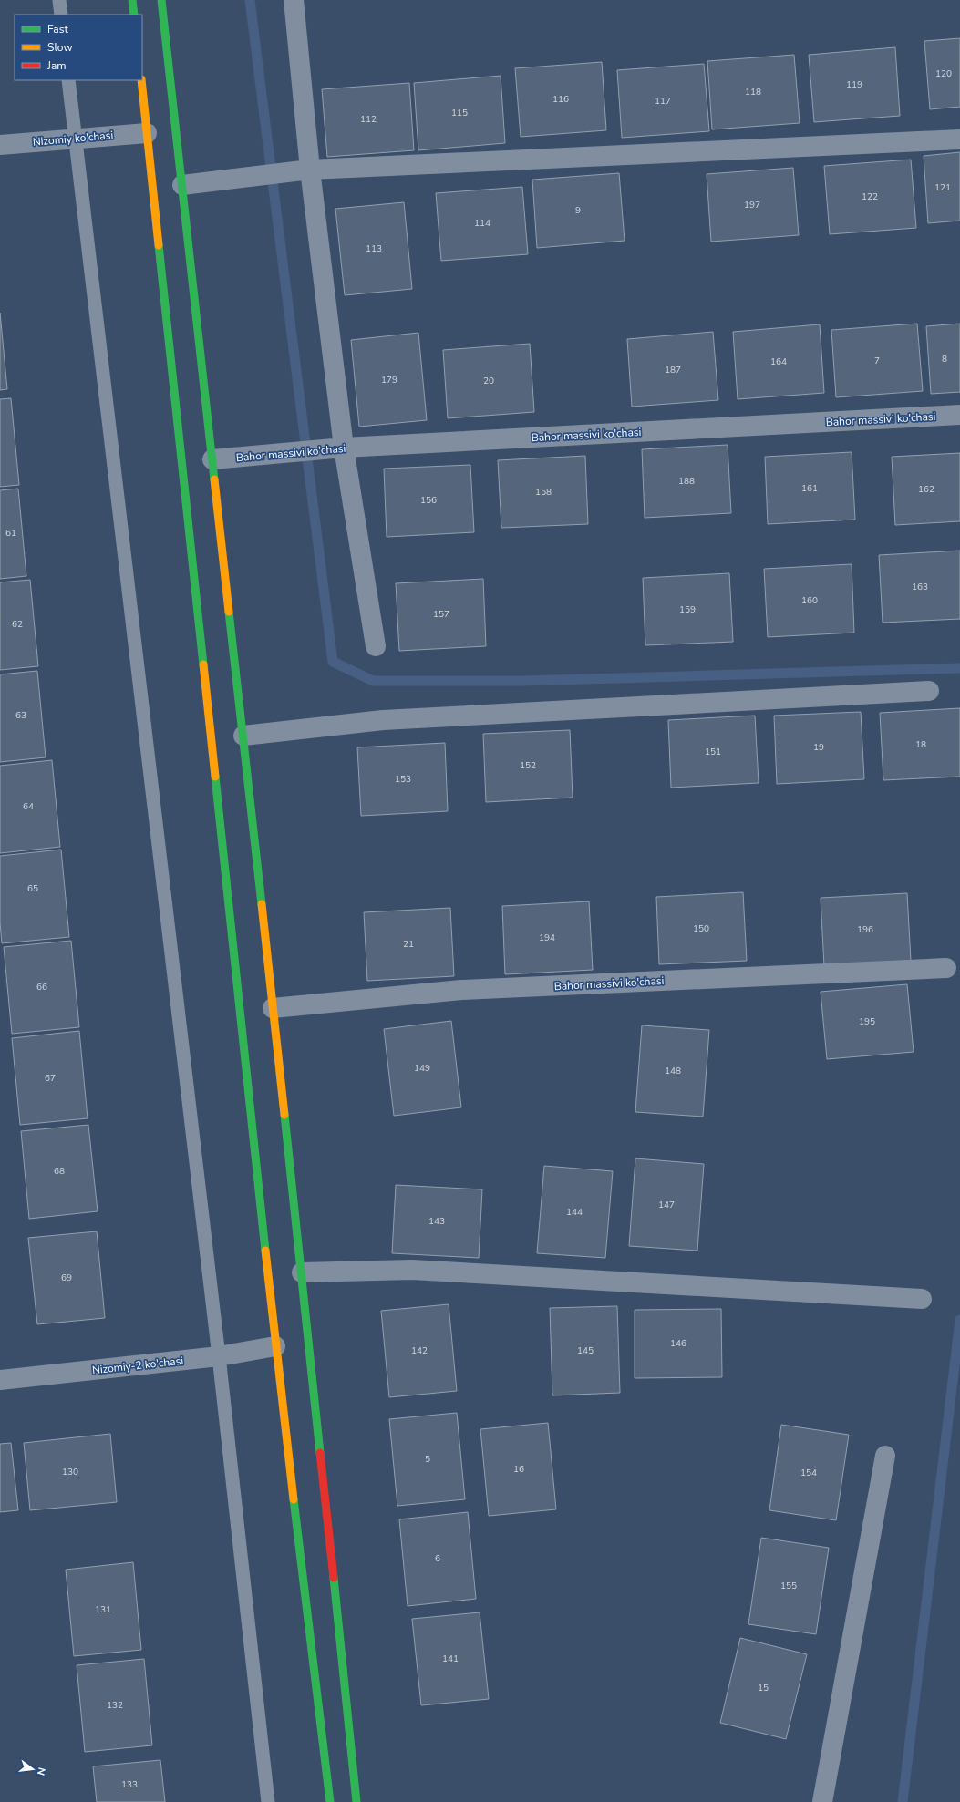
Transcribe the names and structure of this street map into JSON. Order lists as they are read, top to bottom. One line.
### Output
{"streets":{"street":["Nizomiy ko'chasi","Bahor massivi ko'chasi","Nizomiy-2 ko'chasi"]},"house_numbers":["120","119","118","116","117","115","112","121","122","197","9","114","113","8","7","164","187","179","20","188","161","162","158","156","61","163","160","159","157","62","63","18","19","151","152","153","64","65","150","196","194","21","66","195","149","148","67","68","147","144","143","69","146","142","145","5","16","130","154","6","155","131","141","15","132","133"],"legend":["Fast","Slow","Jam"],"north":"right"}
